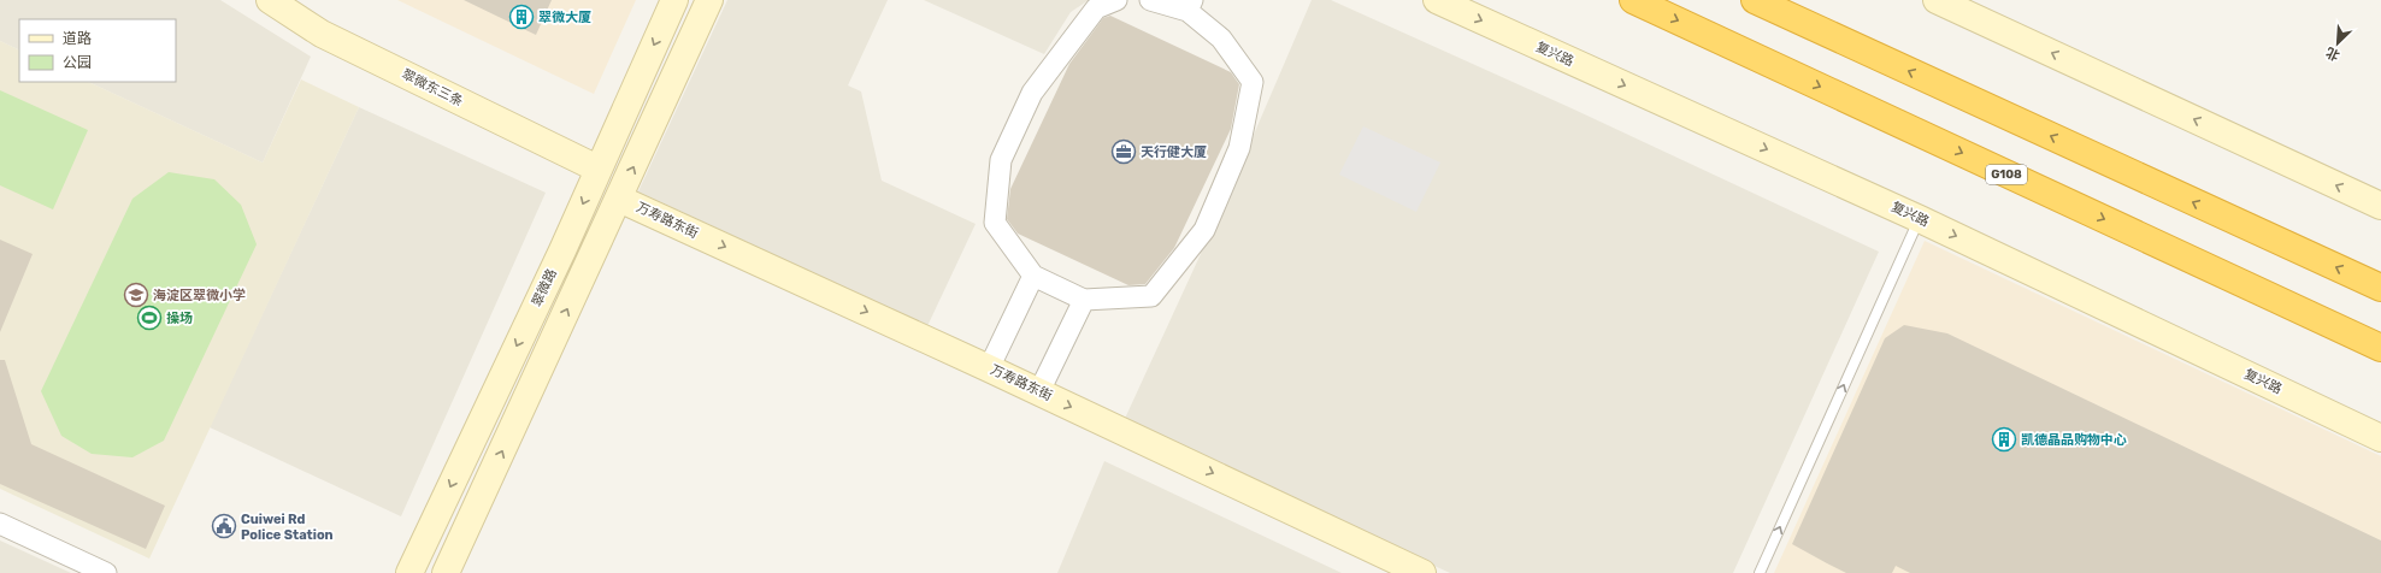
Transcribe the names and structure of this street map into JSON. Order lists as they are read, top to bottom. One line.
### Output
{"streets":{"highway":["G108"],"street":["复兴路","翠微东三条","万寿路东街","翠微路"]},"crossings":[["翠微东三条","翠微路"]],"one_way":["万寿路东街"],"places":{"building":["翠微大厦","凯德晶品购物中心"],"office":["天行健大厦"],"school or university":["海淀区翠微小学"],"sports":["操场"],"public building":["Cuiwei Rd Police Station"]},"legend":["道路","公园"],"north":"bottom left"}
